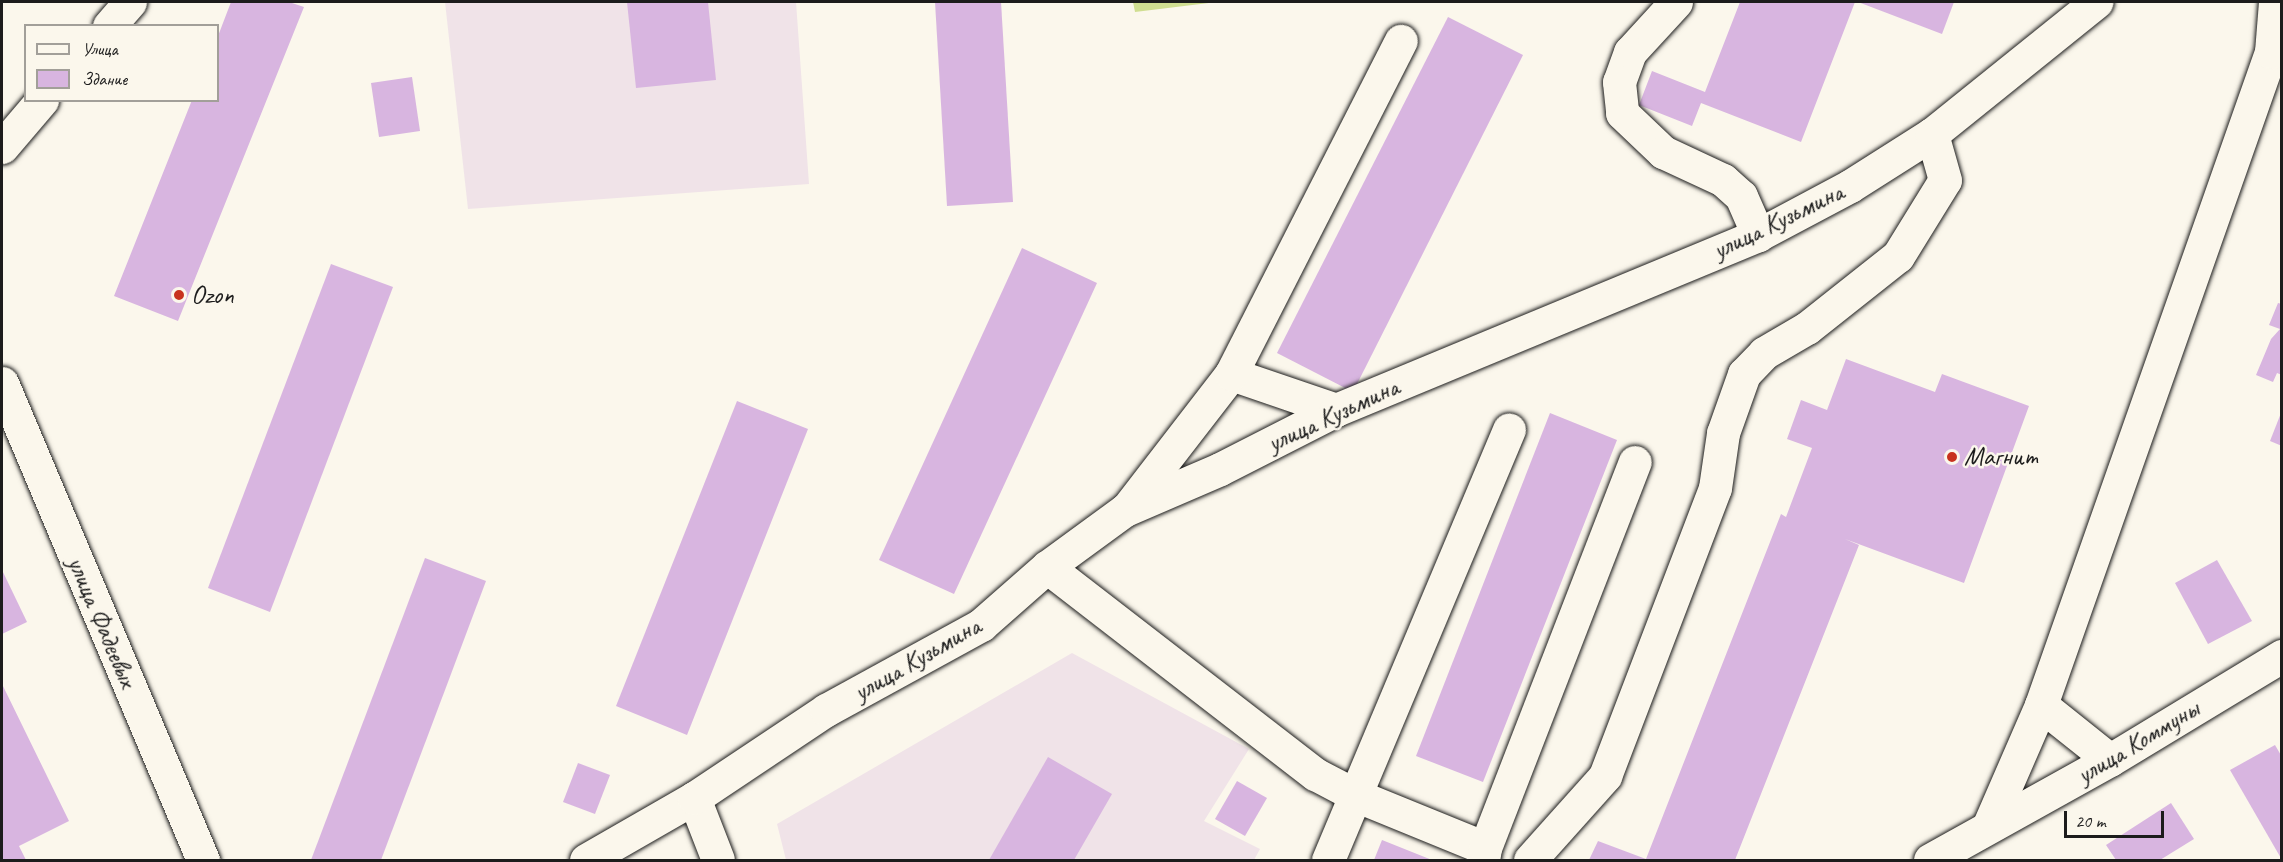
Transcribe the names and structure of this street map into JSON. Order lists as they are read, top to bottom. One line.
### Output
{"streets":{"street":["улица Кузьмина","улица Фадеевых","улица Коммуны"]},"places":["Ozon","Магнит"],"legend":["Улица","Здание"],"scale_bar":"20 m"}
